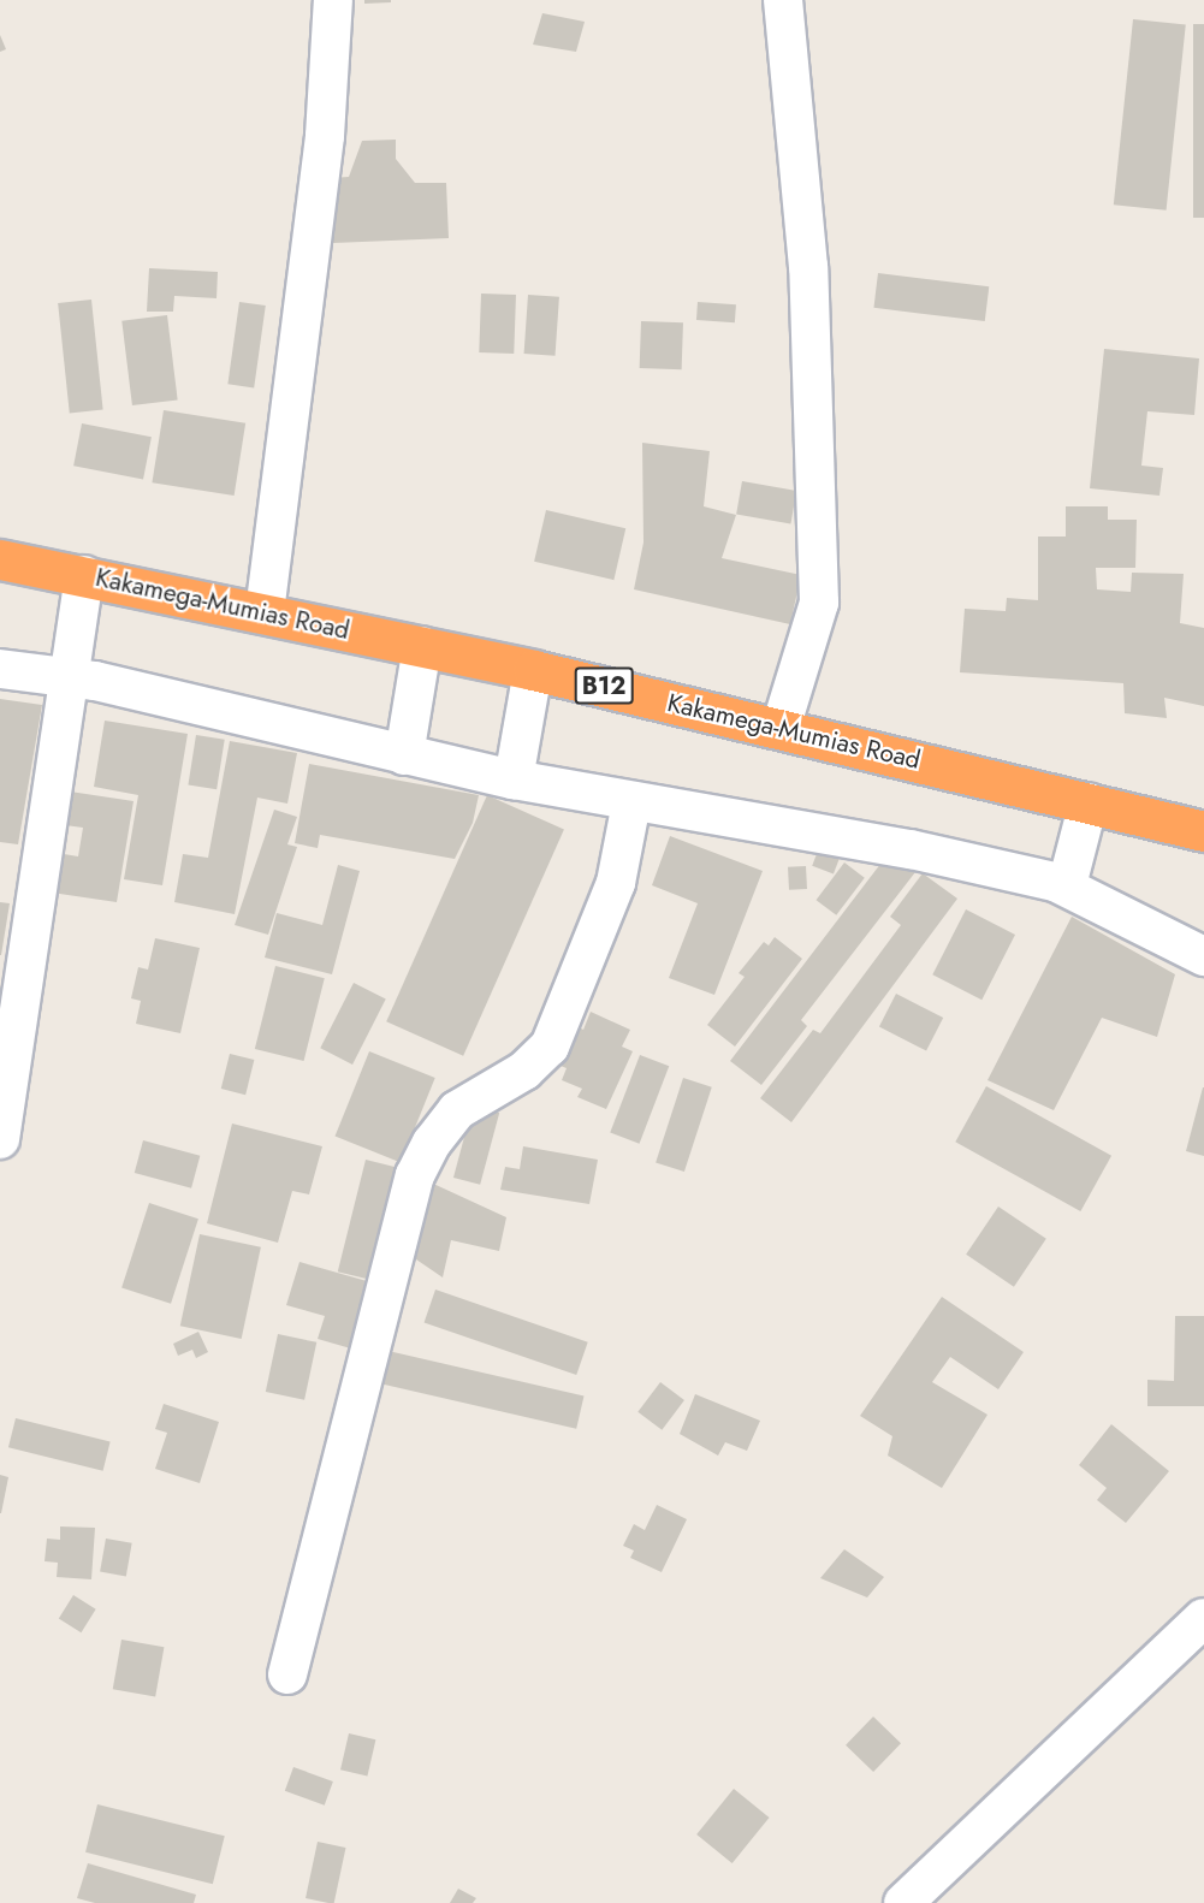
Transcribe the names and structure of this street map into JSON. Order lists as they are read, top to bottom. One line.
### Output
{"streets":{"highway":["Kakamega-Mumias Road","B12"]}}
